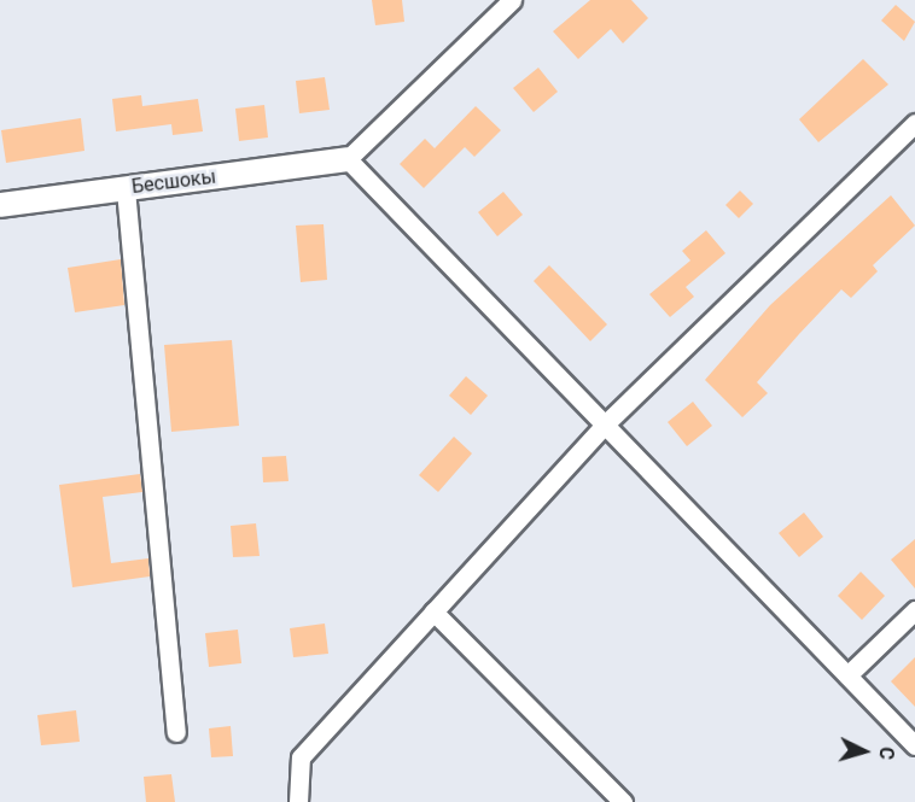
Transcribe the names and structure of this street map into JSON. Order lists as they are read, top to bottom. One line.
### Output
{"streets":{"street":["Бесшокы"]},"north":"right"}
